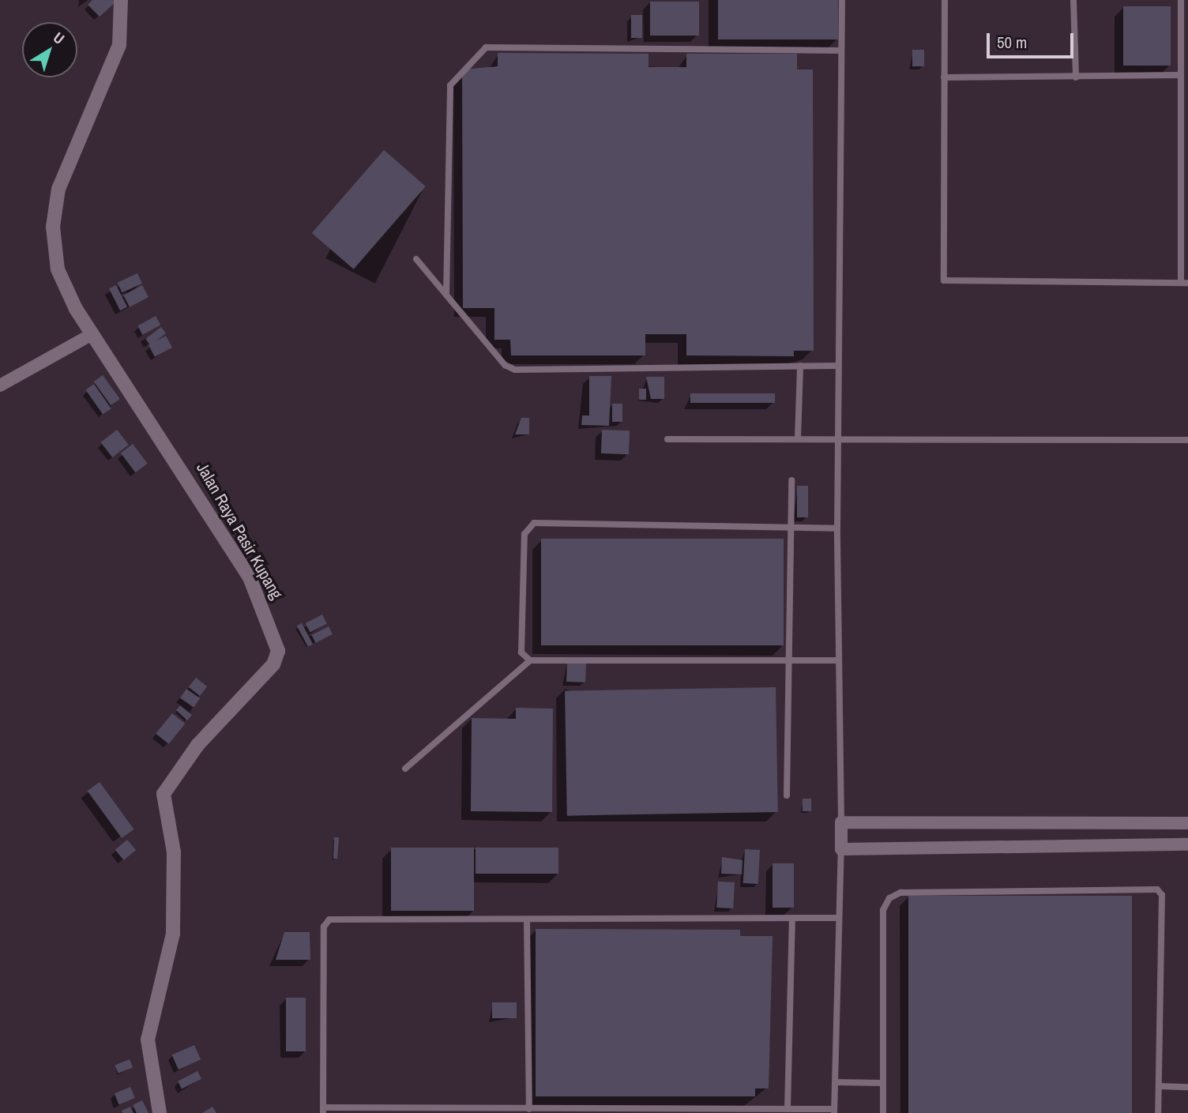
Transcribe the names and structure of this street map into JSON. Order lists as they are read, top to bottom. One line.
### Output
{"streets":{"street":["Jalan Raya Pasir Kupang"]},"scale_bar":"50 m","north":"top right"}
